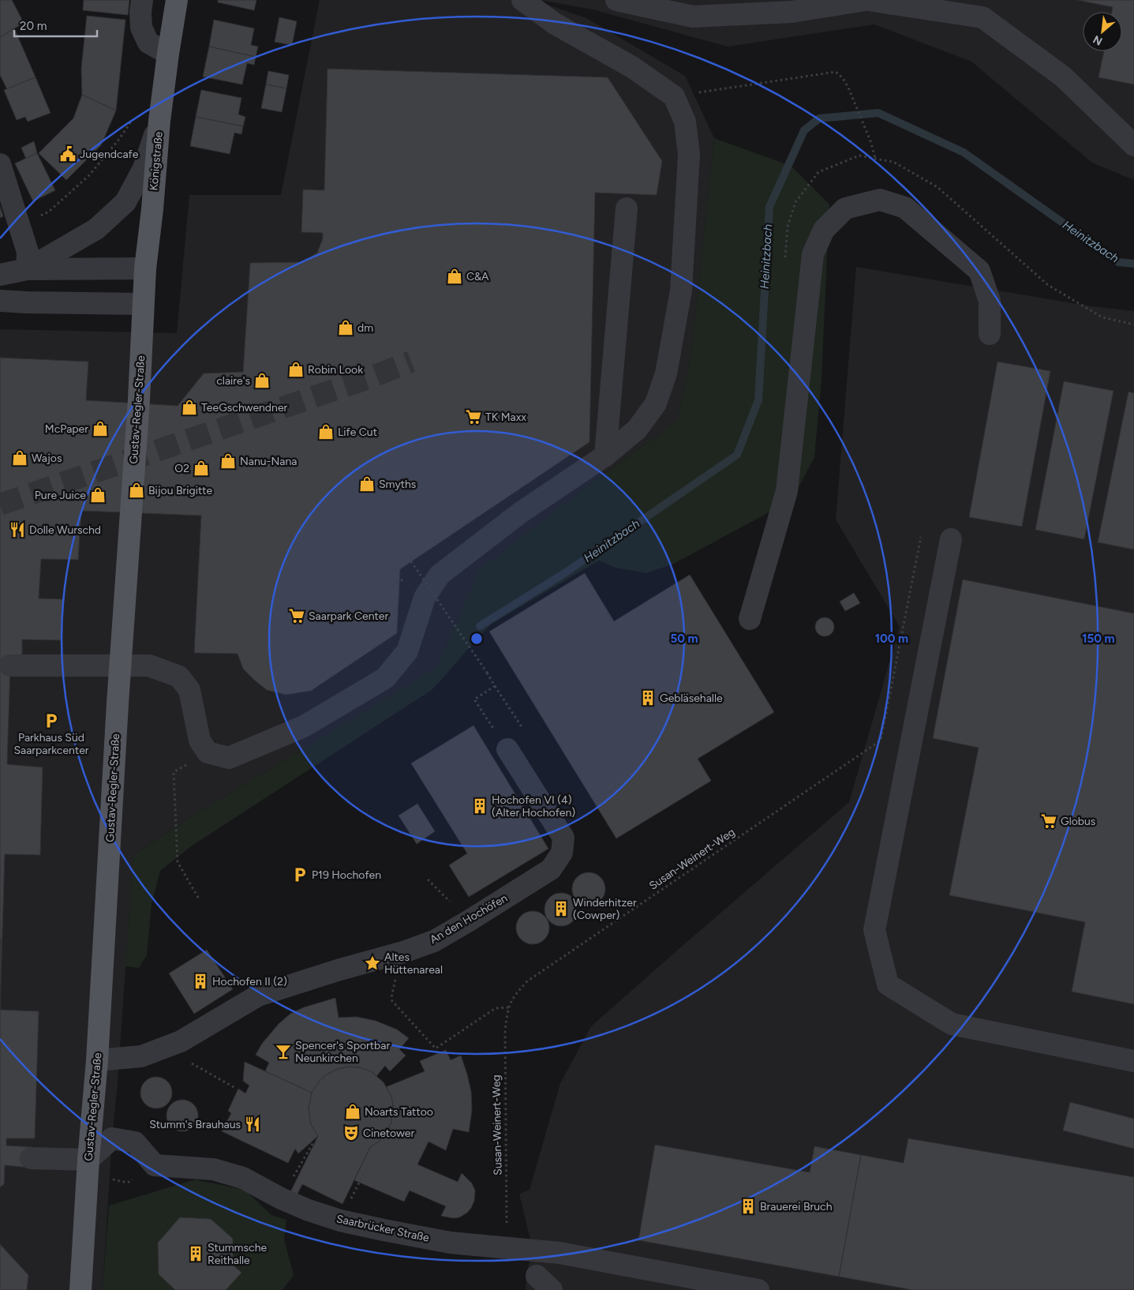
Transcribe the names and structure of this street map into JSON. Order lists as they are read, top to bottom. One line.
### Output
{"streets":{"main road":["Königstraße","Gustav-Regler-Straße"],"street":["An den Hochöfen","Saarbrücker Straße"],"path":["Susan-Weinert-Weg"]},"crossings":[["Königstraße","Gustav-Regler-Straße"],["Gustav-Regler-Straße","An den Hochöfen"],["Susan-Weinert-Weg","Saarbrücker Straße"]],"water":["Heinitzbach"],"places":{"public building":["Jugendcafe"],"shop":["C&A","dm","Robin Look","claire's","TeeGschwendner","McPaper","Life Cut","Wajos","Nanu-Nana","O2","Smyths","Bijou Brigitte","Pure Juice","Noarts Tattoo"],"supermarket":["TK Maxx","Saarpark Center","Globus"],"restaurant":["Dolle Wurschd","Stumm's Brauhaus"],"building":["Gebläsehalle","Hochofen VI (4) (Alter Hochofen)","Winderhitzer (Cowper)","Hochofen II (2)","Brauerei Bruch","Stummsche Reithalle"],"parking":["Parkhaus Süd Saarparkcenter","P19 Hochofen"],"place":["Altes Hüttenareal"],"bar":["Spencer's Sportbar Neunkirchen"],"theatre":["Cinetower"]},"scale_bar":"20 m","north":"bottom left","rings":["50 m","100 m","150 m"]}
